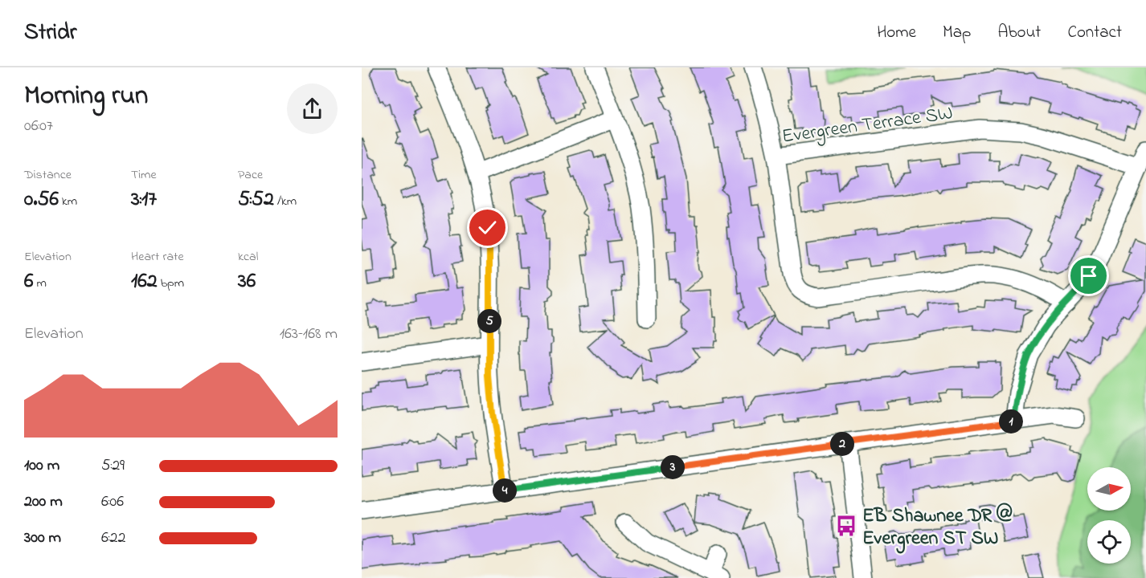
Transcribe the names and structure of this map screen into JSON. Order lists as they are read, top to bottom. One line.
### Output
{"streets":{"street":["Evergreen Terrace SW"]},"places":{"bus stop":["EB Shawnee DR @ Evergreen ST SW"]},"north":"right","page":{"header":"Stridr","nav":["Home","Map","About","Contact"],"heading":["Morning run","06:07"],"stats":[["Distance","0.56 km"],["Time","3:17"],["Pace","5:52 /km"],["Elevation","6 m"],["Heart rate","162 bpm"],["kcal","36"]],"pins":["5","1","2","3","4"],"chart":["Elevation","163–168 m"],"list":[{"name":"100 m","note":"5:29"},{"name":"200 m","note":"6:06"},{"name":"300 m","note":"6:22"}]}}
